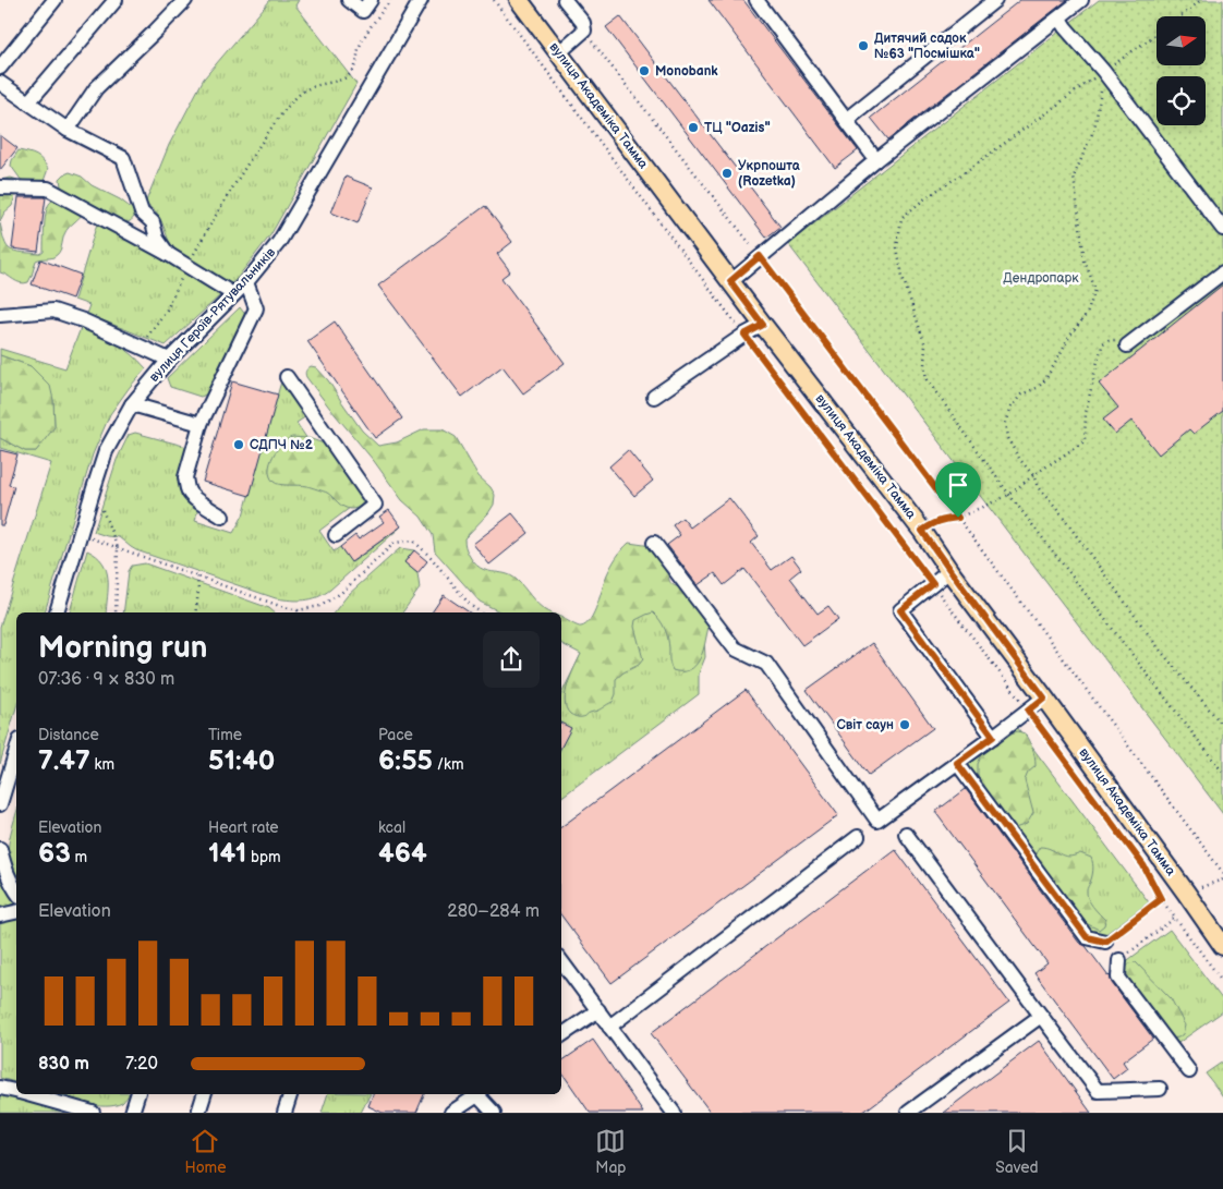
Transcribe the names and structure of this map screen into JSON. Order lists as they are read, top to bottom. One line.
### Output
{"streets":{"main road":["вулиця Академіка Тамма"],"street":["вулиця Героїв-Рятувальників"]},"parks":["Дендропарк"],"places":["Дитячий садок №63 \"Посмішка\"","Monobank","ТЦ \"Oazis\"","Укрпошта (Rozetka)","СДПЧ №2","Світ саун"],"north":"right","page":{"heading":["Morning run","07:36 · 9 × 830 m"],"stats":[["Distance","7.47 km"],["Time","51:40"],["Pace","6:55 /km"],["Elevation","63 m"],["Heart rate","141 bpm"],["kcal","464"]],"chart":["Elevation","280–284 m"],"list":[{"name":"830 m","note":"7:20"}],"tabs":["Home","Map","Saved"]}}
